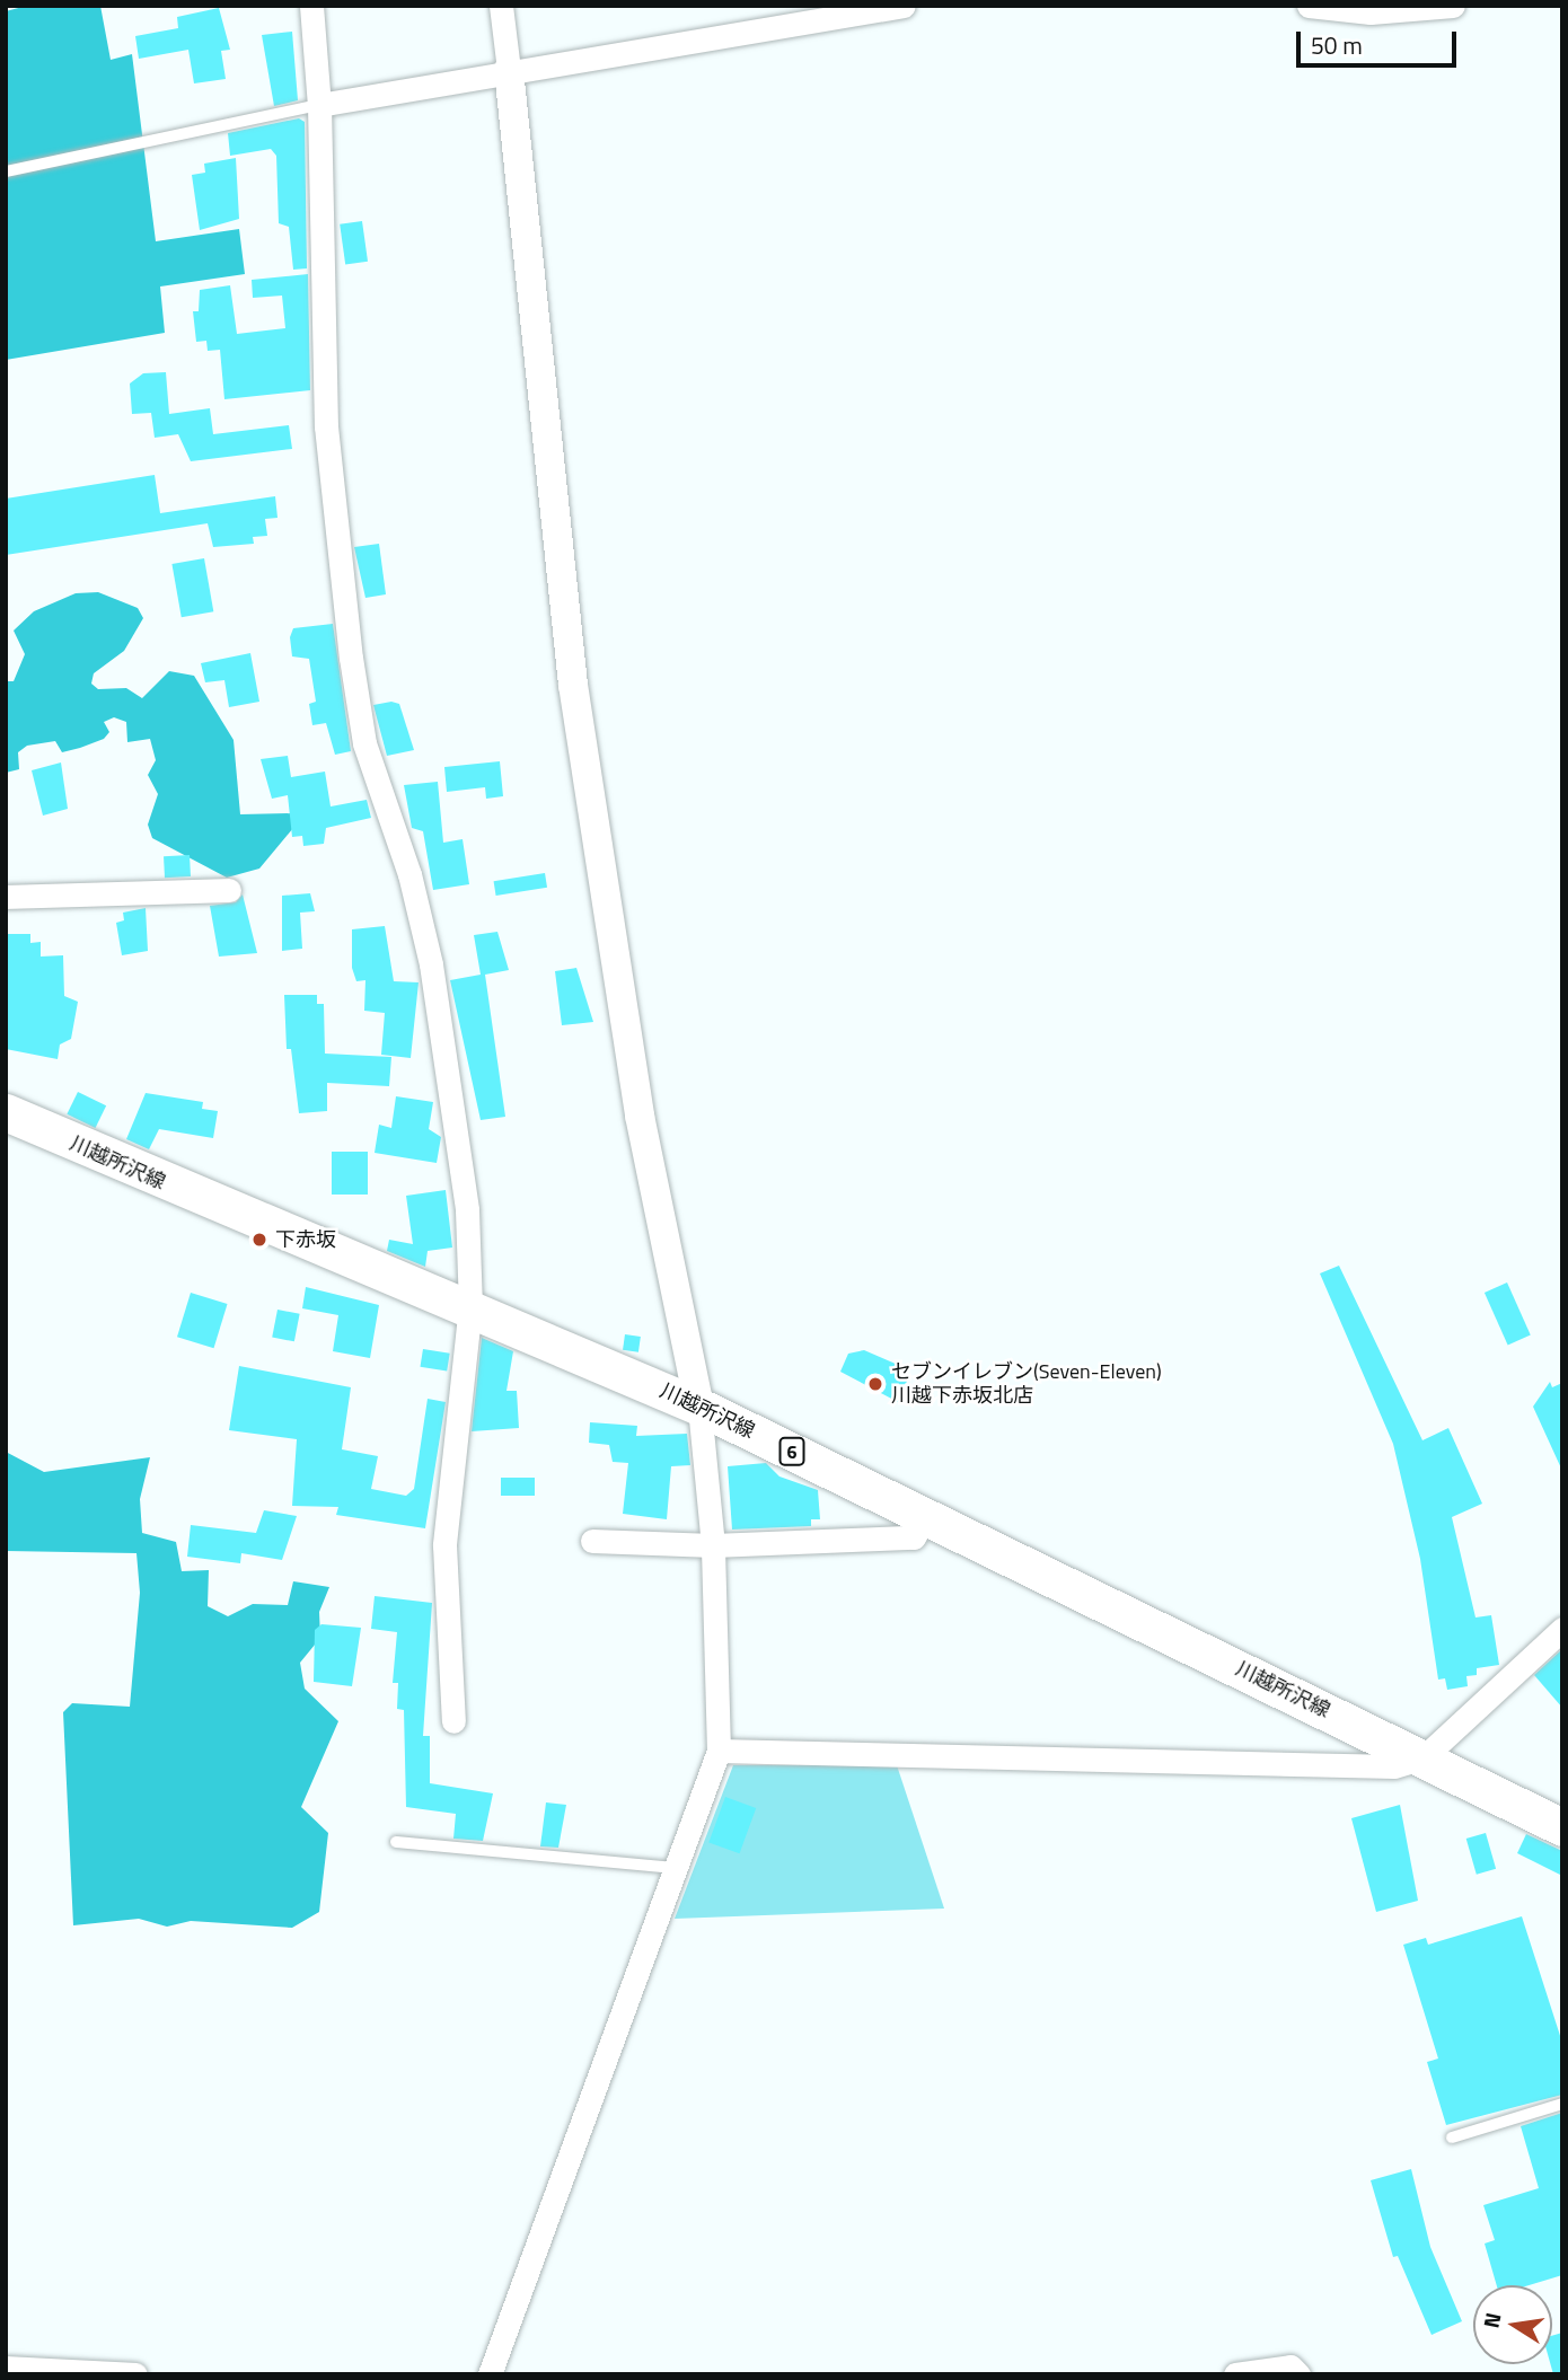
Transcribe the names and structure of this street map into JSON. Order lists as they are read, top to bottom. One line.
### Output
{"streets":{"main road":["川越所沢線","6"]},"places":["下赤坂","セブンイレブン(Seven-Eleven) 川越下赤坂北店"],"scale_bar":"50 m","north":"left"}
